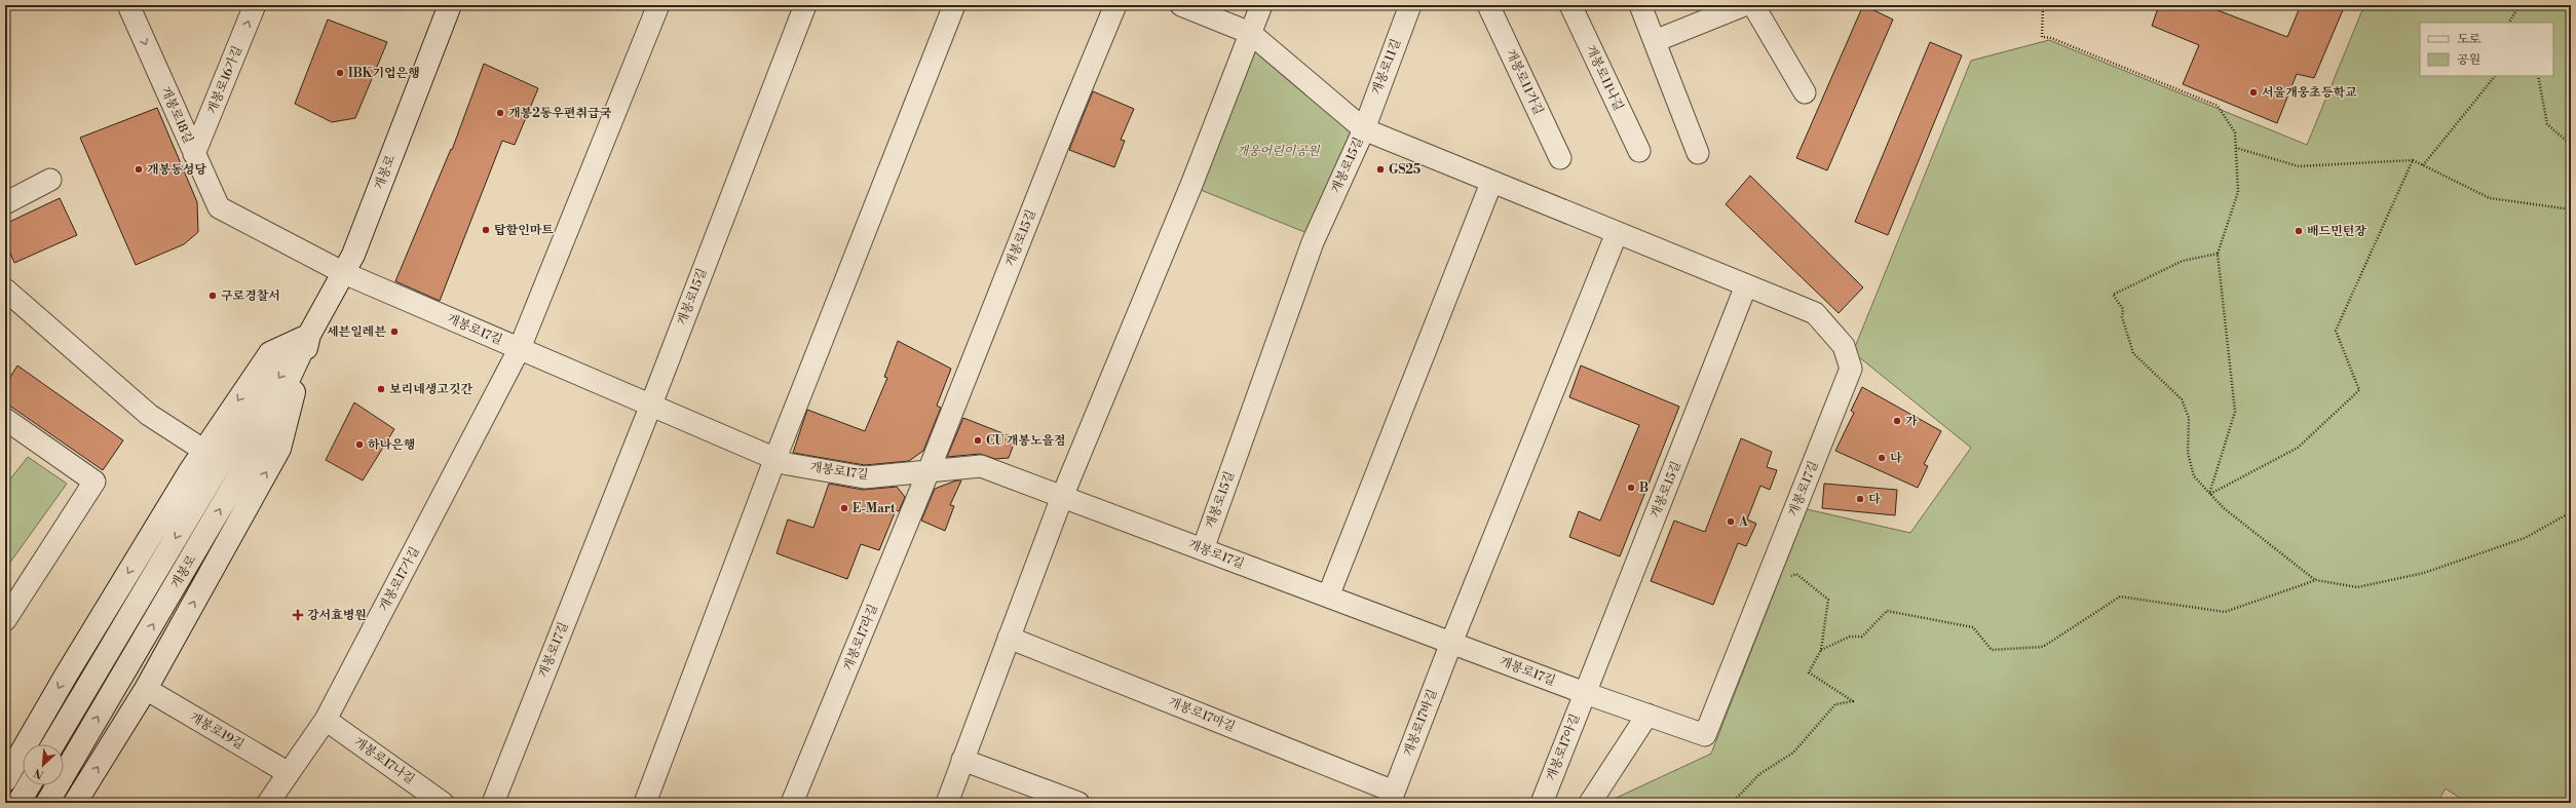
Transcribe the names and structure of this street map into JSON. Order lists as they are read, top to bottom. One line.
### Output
{"streets":{"main road":["개봉로"],"street":["개봉로11길","개봉로11나길","개봉로16가길","개봉로11가길","개봉로18길","개봉로15길","개봉로17길","개봉로17가길","개봉로17라길","개봉로17마길","개봉로17바길","개봉로19길","개봉로17아길","개봉로17나길"]},"crossings":[["개봉로11길","개봉로15길"],["개봉로16가길","개봉로18길"],["개봉로18길","개봉로"],["개봉로18길","개봉로17길"],["개봉로15길","개봉로17길"],["개봉로15길","개봉로17라길"],["개봉로15길","개봉로17아길"],["개봉로","개봉로17길"],["개봉로17길","개봉로17가길"],["개봉로17길","개봉로17라길"],["개봉로17길","개봉로17바길"],["개봉로17길","개봉로17아길"],["개봉로17가길","개봉로19길"],["개봉로17가길","개봉로17나길"],["개봉로17마길","개봉로17바길"]],"one_way":["개봉로16가길","개봉로18길"],"parks":["개웅어린이공원"],"places":{"other":["IBK기업은행","서울개웅초등학교","개봉2동우편취급국","개봉동성당","GS25","탑할인마트","배드민턴장","구로경찰서","세븐일레븐","보리네생고깃간","가","CU 개봉노을점","하나은행","나","B","다","E-Mart","A"],"health":["강서효병원"]},"legend":["도로","공원"],"north":"bottom left"}
